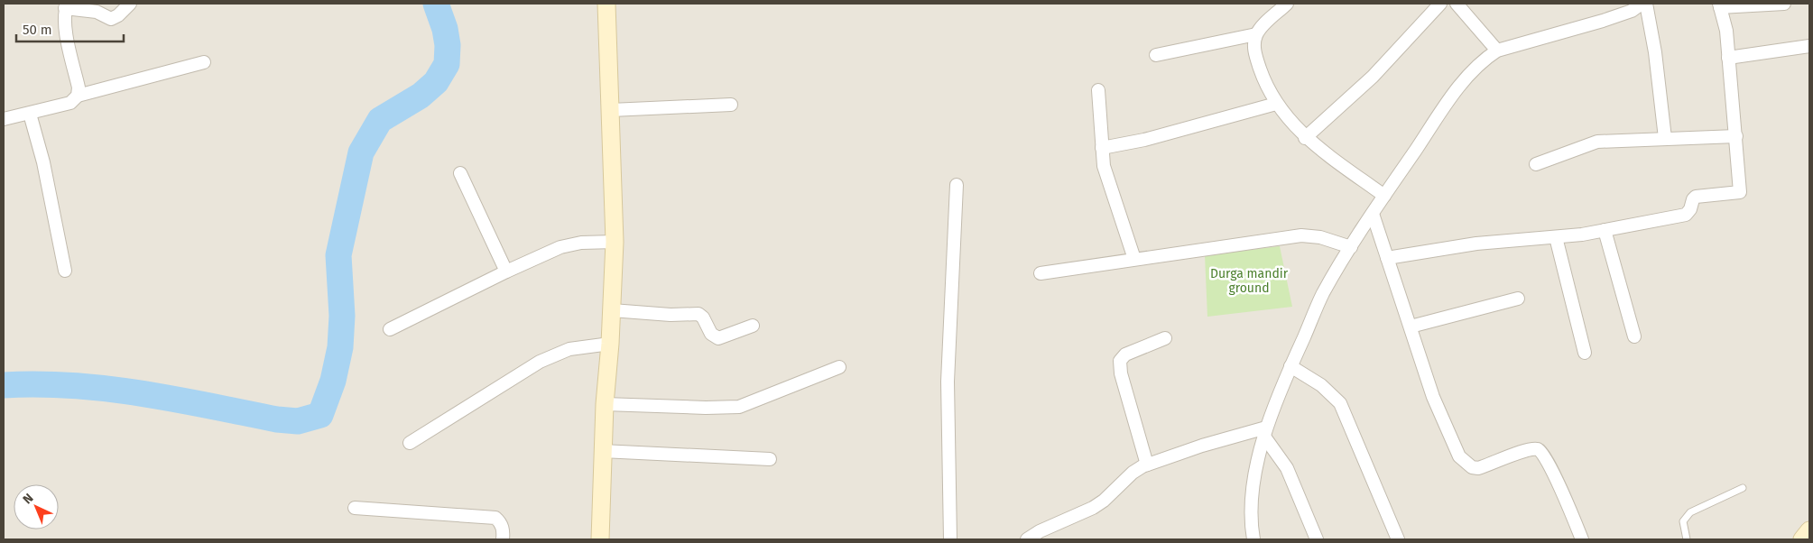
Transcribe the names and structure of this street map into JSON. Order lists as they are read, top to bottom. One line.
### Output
{"parks":["Durga mandir ground"],"scale_bar":"50 m","north":"top left"}
